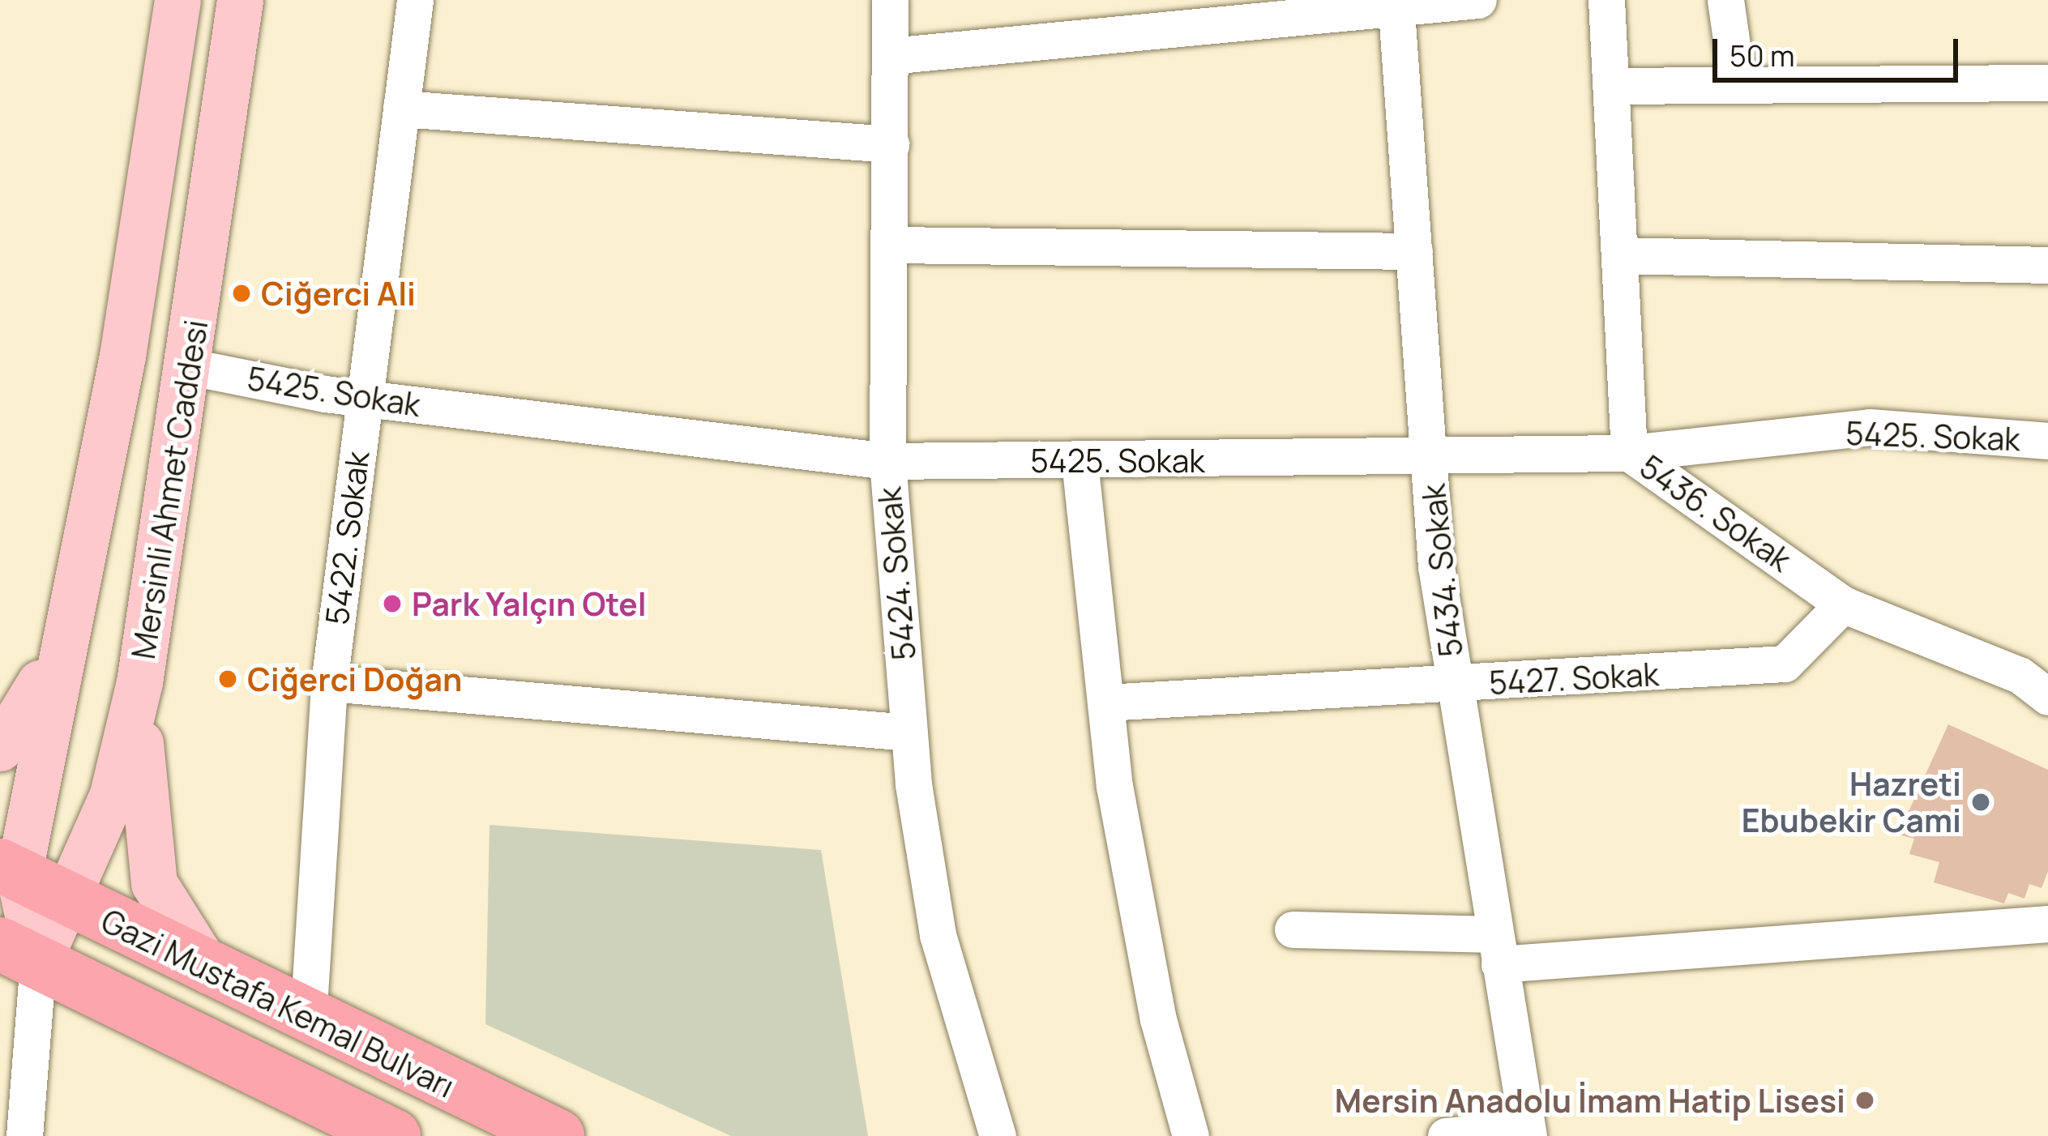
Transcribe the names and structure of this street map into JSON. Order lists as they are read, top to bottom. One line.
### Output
{"streets":{"highway":["Gazi Mustafa Kemal Bulvarı"],"main road":["Mersinli Ahmet Caddesi"],"street":["5425. Sokak","5436. Sokak","5422. Sokak","5434. Sokak","5424. Sokak","5427. Sokak"]},"crossings":[["5425. Sokak","Mersinli Ahmet Caddesi"],["5425. Sokak","5436. Sokak"],["5425. Sokak","5422. Sokak"],["5425. Sokak","5434. Sokak"],["5425. Sokak","5424. Sokak"],["Mersinli Ahmet Caddesi","Gazi Mustafa Kemal Bulvarı"],["5436. Sokak","5427. Sokak"],["5422. Sokak","Gazi Mustafa Kemal Bulvarı"],["5434. Sokak","5427. Sokak"]],"places":["Ciğerci Ali","Park Yalçın Otel","Ciğerci Doğan","Hazreti Ebubekir Cami","Mersin Anadolu İmam Hatip Lisesi"],"scale_bar":"50 m"}
